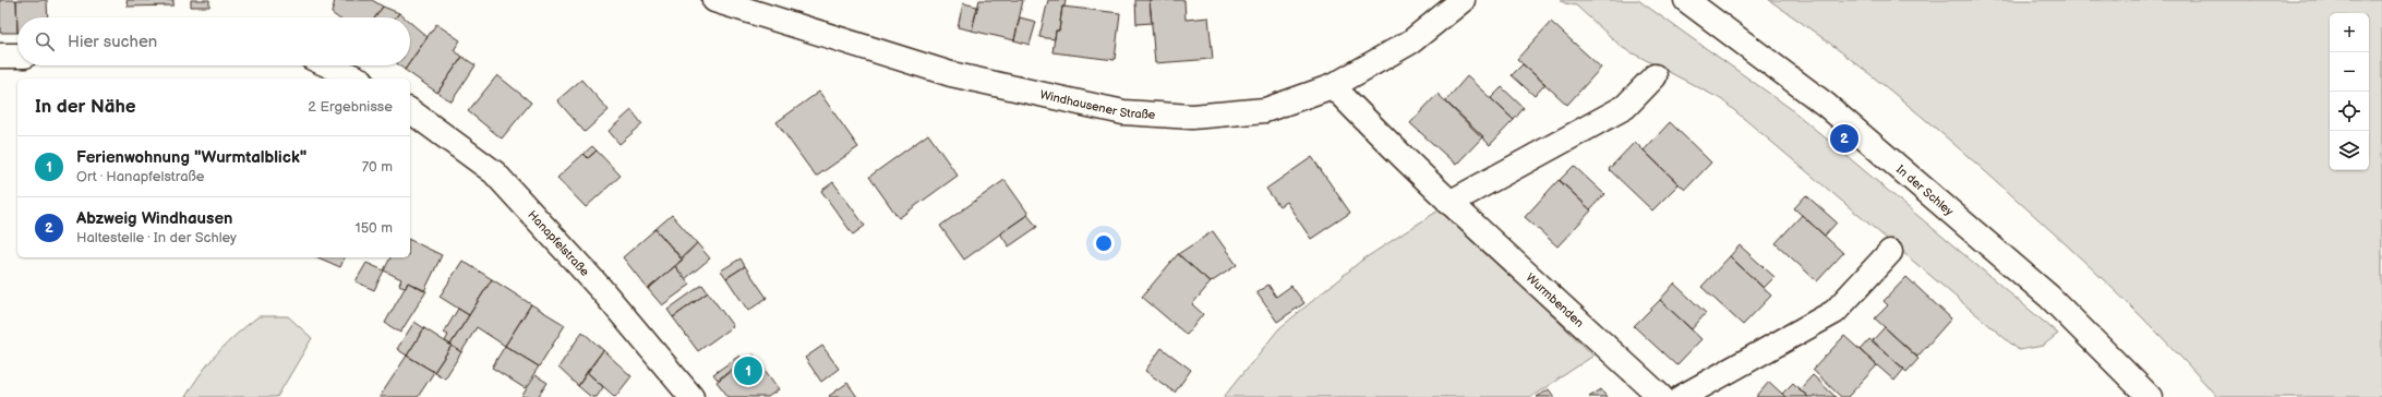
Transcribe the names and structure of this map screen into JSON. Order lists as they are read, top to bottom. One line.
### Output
{"streets":{"street":["Windhausener Straße","In der Schley","Hanapfelstraße","Wurmbenden"]},"crossings":[["Windhausener Straße","Wurmbenden"]],"page":{"map_buttons":["+","−"],"search":"Hier suchen","heading":["In der Nähe","2 Ergebnisse"],"pins":["2","1"],"list":[{"mark":"1","name":"Ferienwohnung \"Wurmtalblick\"","note":"Ort · Hanapfelstraße","value":"70 m"},{"mark":"2","name":"Abzweig Windhausen","note":"Haltestelle · In der Schley","value":"150 m"}]}}
